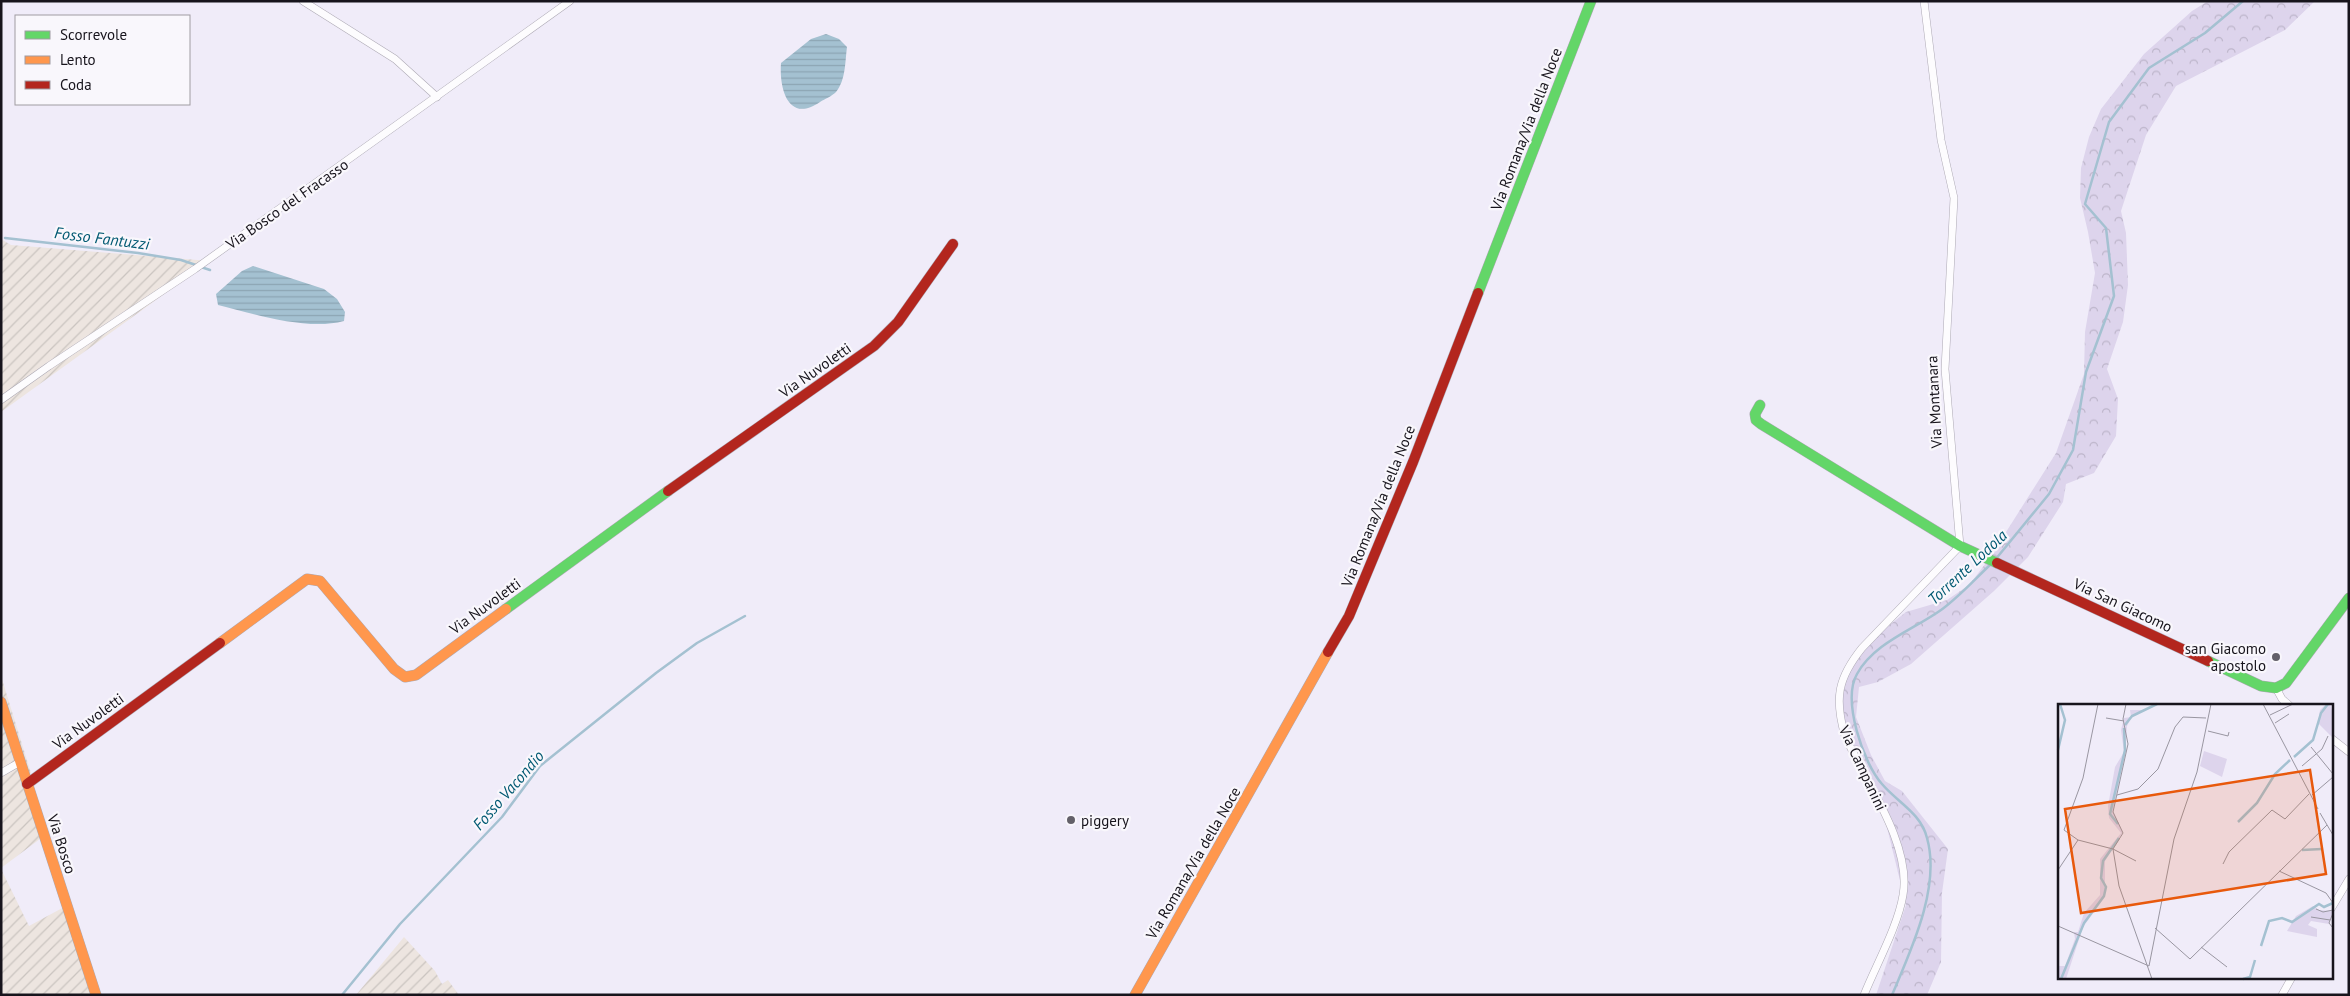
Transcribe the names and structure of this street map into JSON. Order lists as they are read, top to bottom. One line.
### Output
{"streets":{"street":["Via Romana/Via della Noce","Via Bosco del Fracasso","Via Nuvoletti","Via Montanara","Via San Giacomo","Via Campanini","Via Bosco"]},"crossings":[["Via Nuvoletti","Via Bosco"],["Via Montanara","Via San Giacomo"],["Via Montanara","Via Campanini"],["Via San Giacomo","Via Campanini"]],"water":["Fosso Fantuzzi","Torrente Lodola","Fosso Vacondio"],"places":["san Giacomo apostolo","piggery"],"legend":["Scorrevole","Lento","Coda"]}
